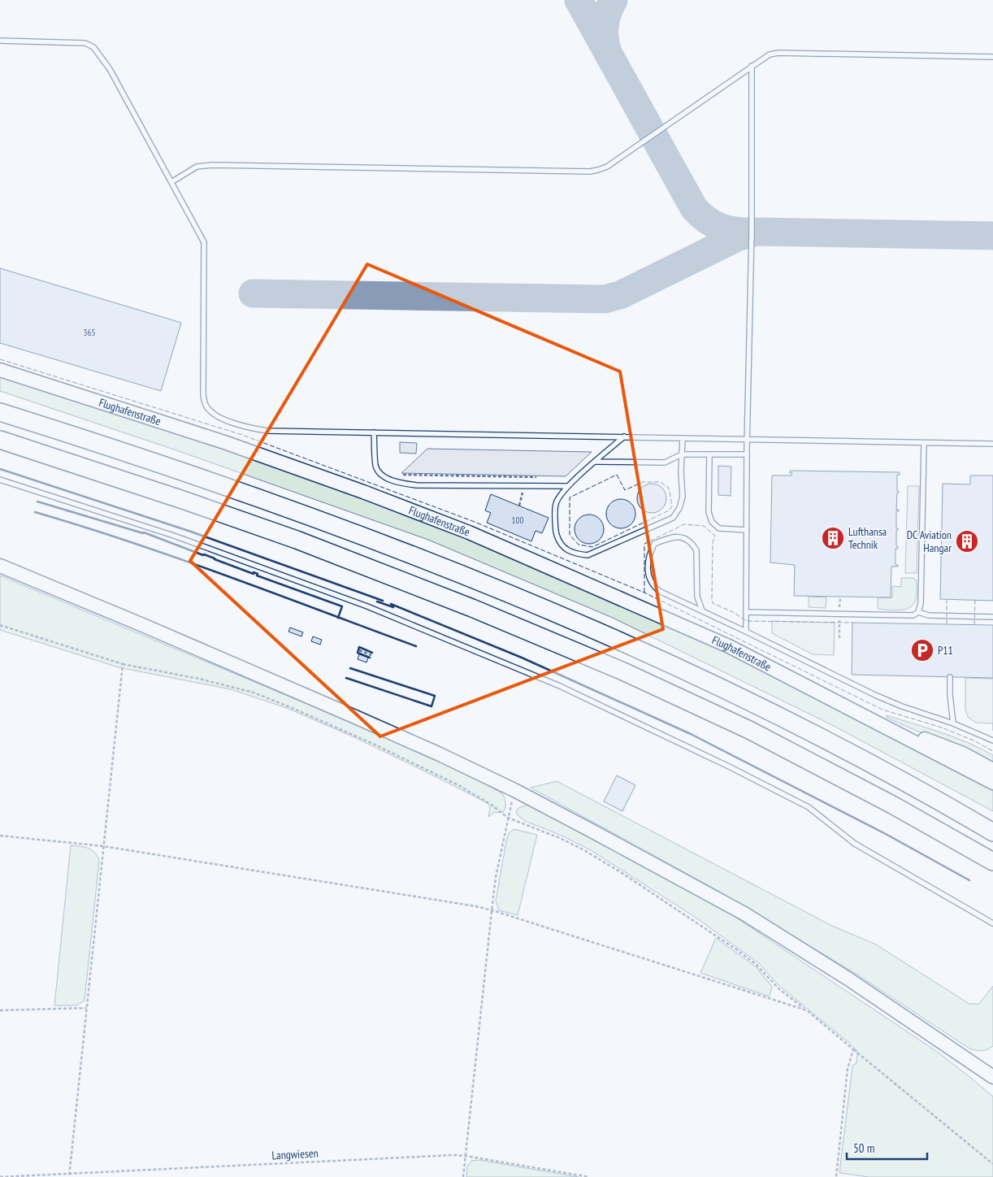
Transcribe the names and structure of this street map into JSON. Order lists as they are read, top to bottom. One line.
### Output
{"streets":{"main road":["Flughafenstraße"],"path":["Langwiesen"]},"places":{"building":["Lufthansa Technik","DC Aviation Hangar"],"parking":["P11"]},"house_numbers":["365","100"],"scale_bar":"50 m"}
